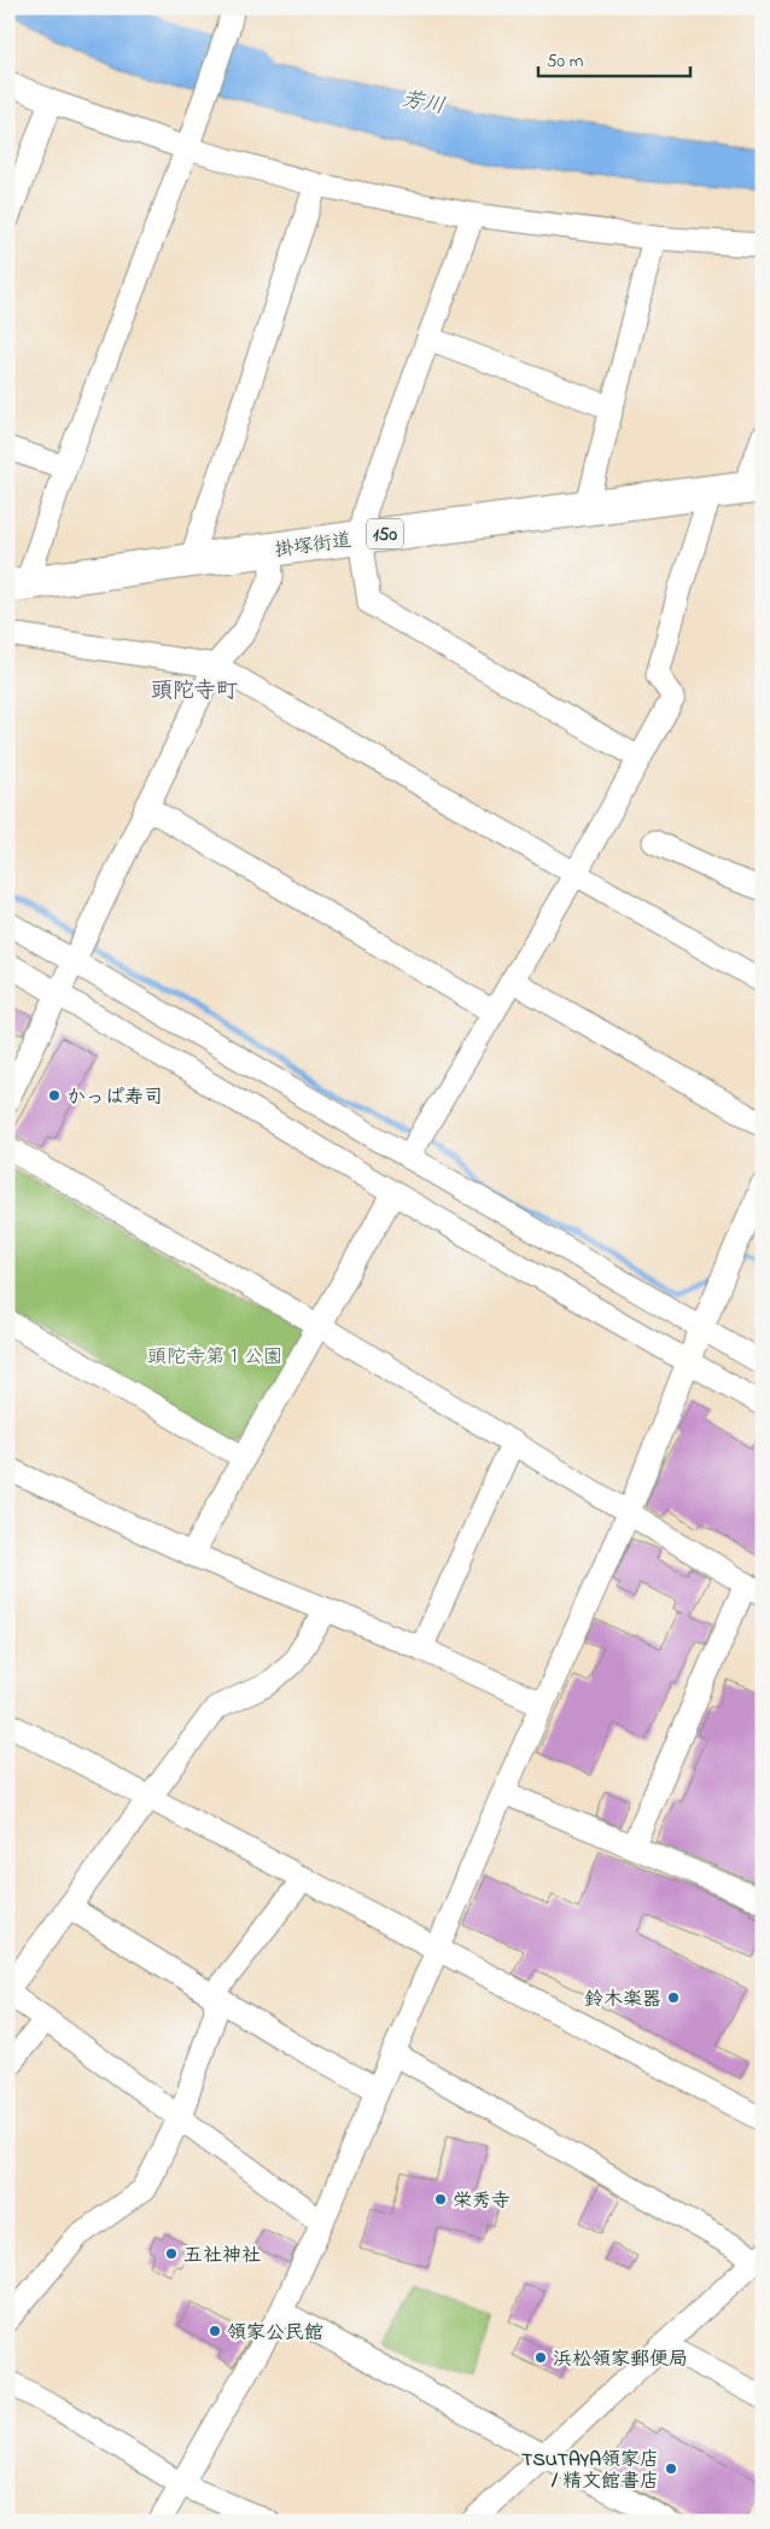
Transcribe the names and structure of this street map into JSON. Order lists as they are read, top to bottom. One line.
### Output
{"streets":{"highway":["150","掛塚街道"]},"districts":["頭陀寺町"],"water":["芳川"],"parks":["頭陀寺第１公園"],"places":["かっぱ寿司","鈴木楽器","栄秀寺","五社神社","領家公民館","浜松領家郵便局","TSUTAYA領家店 / 精文館書店"],"scale_bar":"50 m"}
